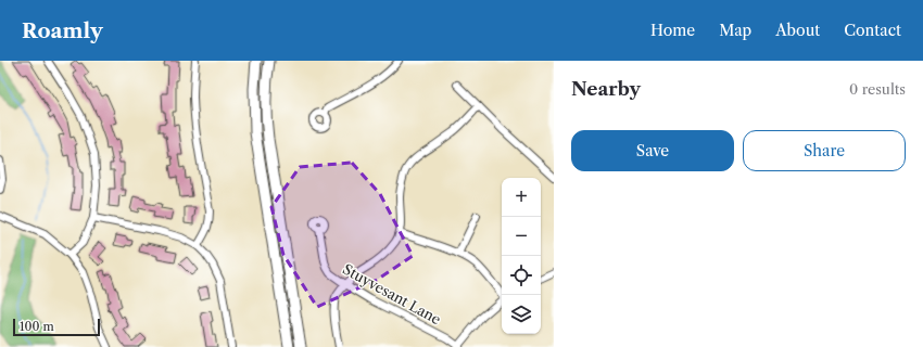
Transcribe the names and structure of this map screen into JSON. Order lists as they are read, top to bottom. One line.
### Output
{"streets":{"street":["Stuyvesant Lane"]},"scale_bar":"100 m","page":{"header":"Roamly","nav":["Home","Map","About","Contact"],"heading":["Nearby","0 results"],"buttons":["Save","Share"],"map_buttons":["+","−"],"scale":"100 m"}}
